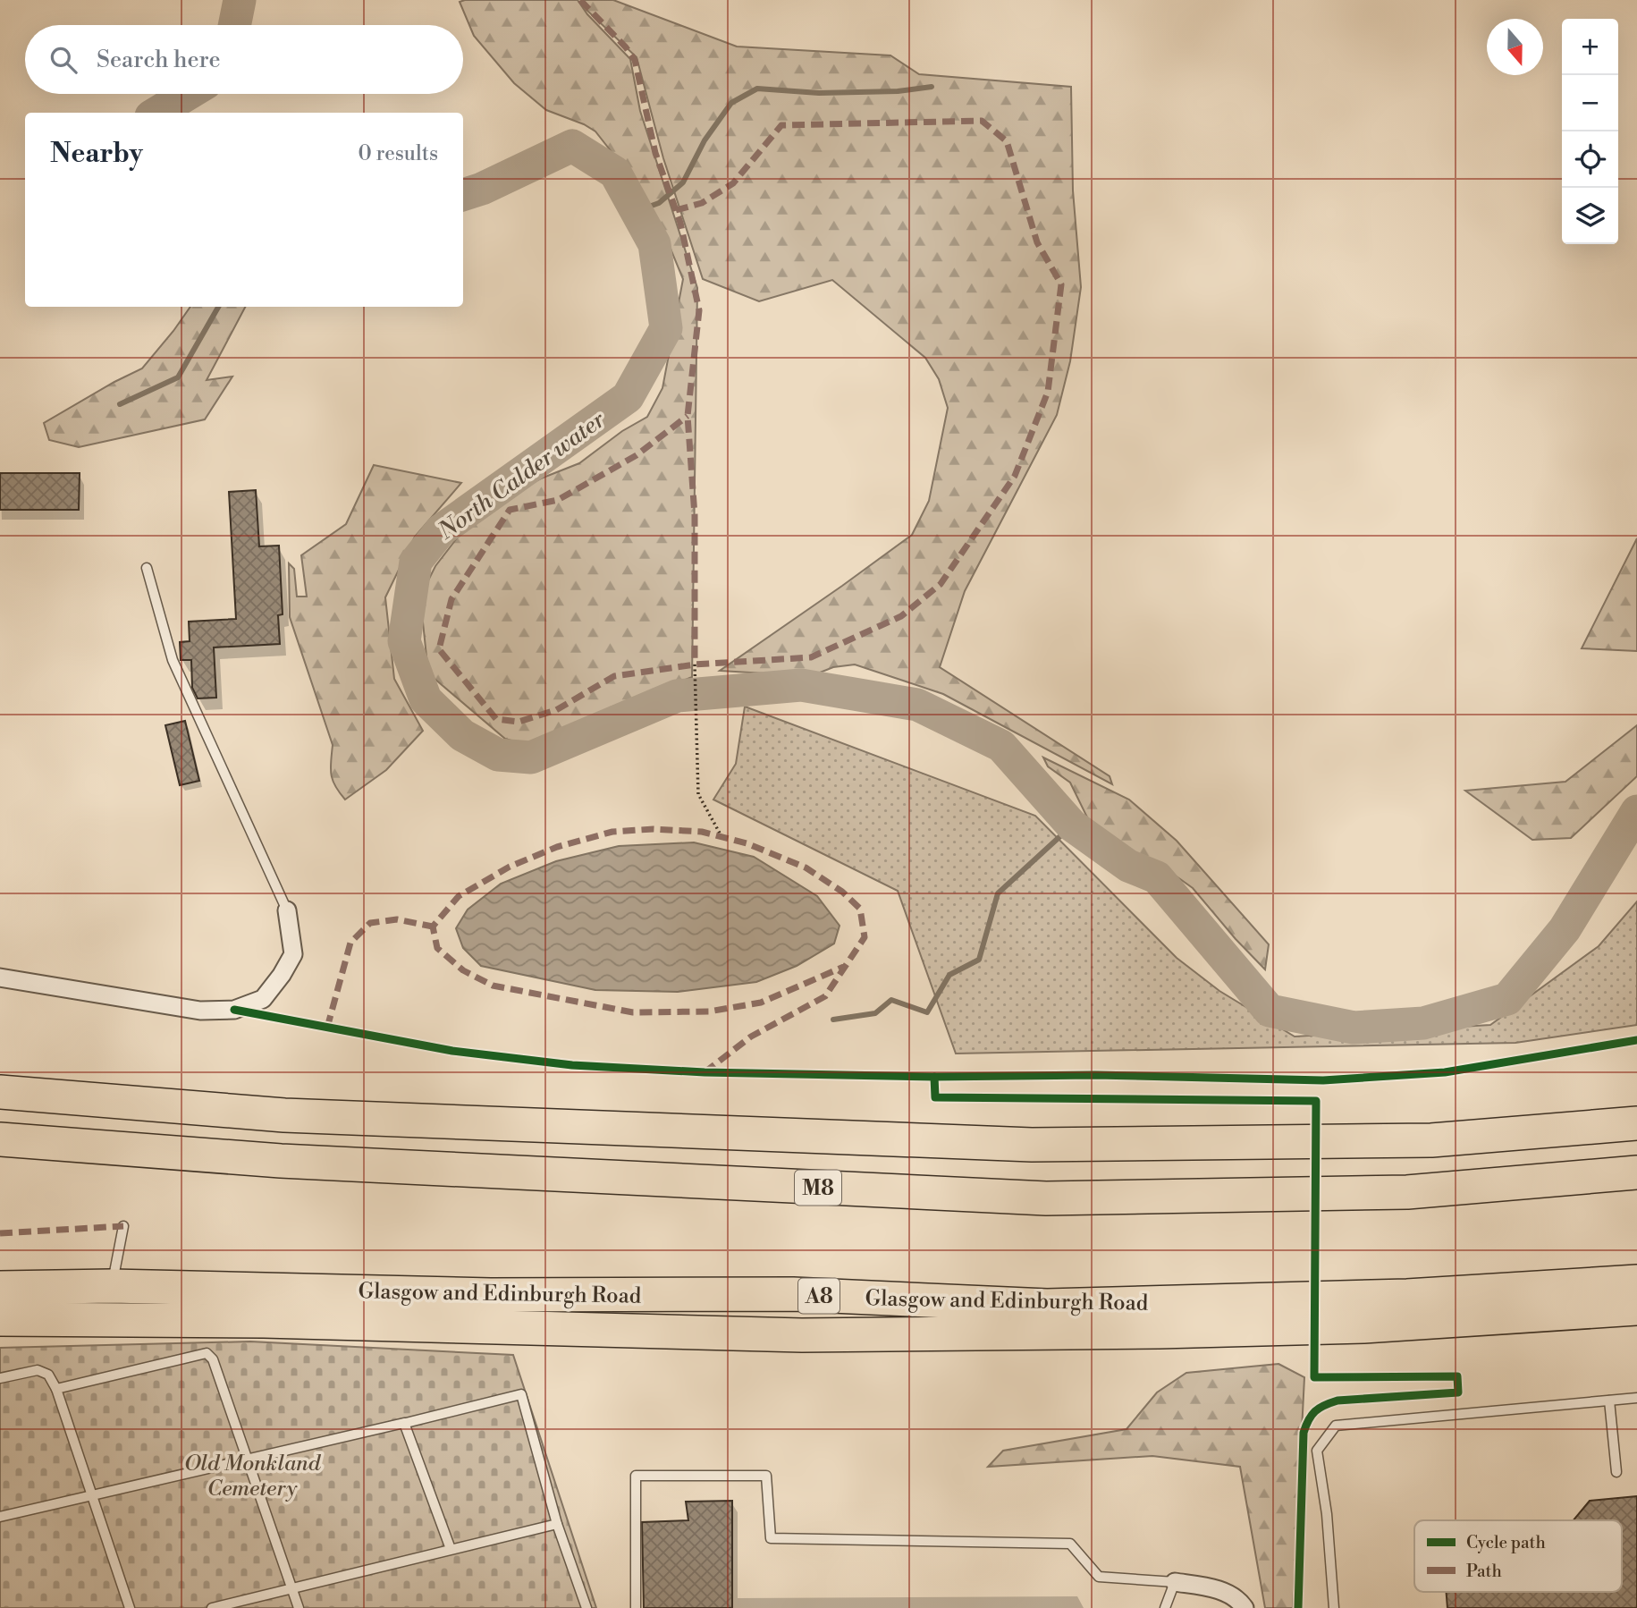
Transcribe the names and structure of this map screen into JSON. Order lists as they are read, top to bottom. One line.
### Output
{"streets":{"highway":["M8","Glasgow and Edinburgh Road","A8"]},"water":["North Calder water"],"parks":["Old Monkland Cemetery"],"legend":["Cycle path","Path"],"north":"bottom","page":{"map_buttons":["+","−"],"search":"Search here","heading":["Nearby","0 results"]}}
